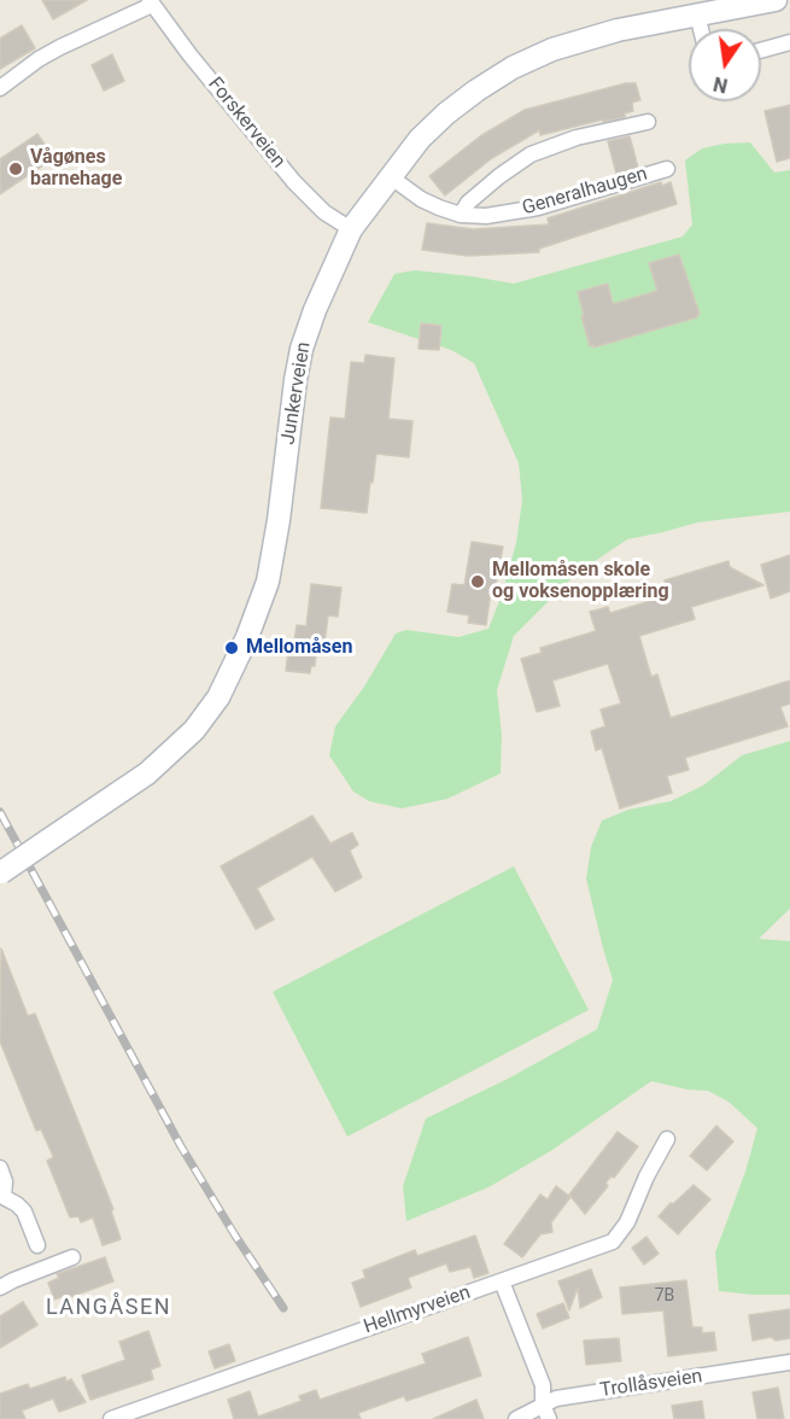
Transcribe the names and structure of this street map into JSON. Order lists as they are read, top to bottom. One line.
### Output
{"streets":{"street":["Forskerveien","Generalhaugen","Junkerveien","Hellmyrveien","Trollåsveien"]},"crossings":[["Forskerveien","Junkerveien"],["Generalhaugen","Junkerveien"]],"districts":["LANGÅSEN"],"places":["Vågønes barnehage","Mellomåsen skole og voksenopplæring","Mellomåsen"],"house_numbers":["7B"],"north":"bottom"}
